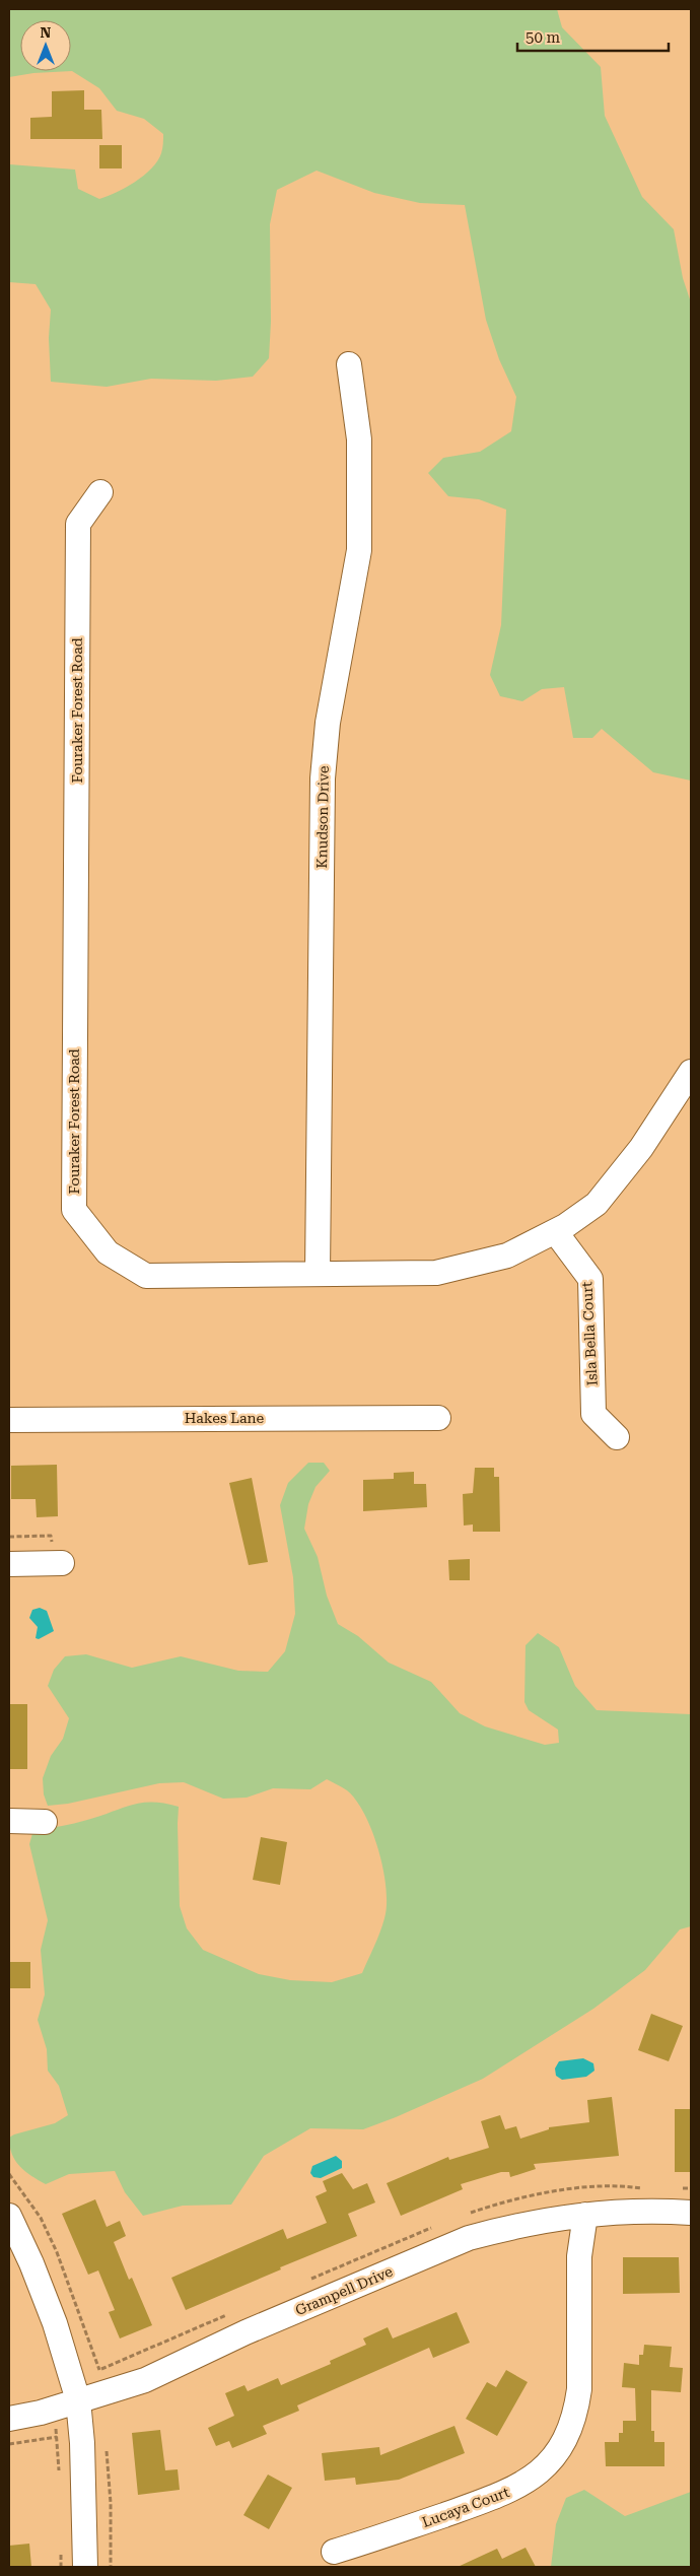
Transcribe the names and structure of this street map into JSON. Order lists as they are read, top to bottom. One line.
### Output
{"streets":{"street":["Fouraker Forest Road","Knudson Drive","Isla Bella Court","Hakes Lane","Grampell Drive","Lucaya Court"]},"crossings":[["Fouraker Forest Road","Knudson Drive"],["Fouraker Forest Road","Isla Bella Court"],["Grampell Drive","Lucaya Court"]],"scale_bar":"50 m","north":"top"}
